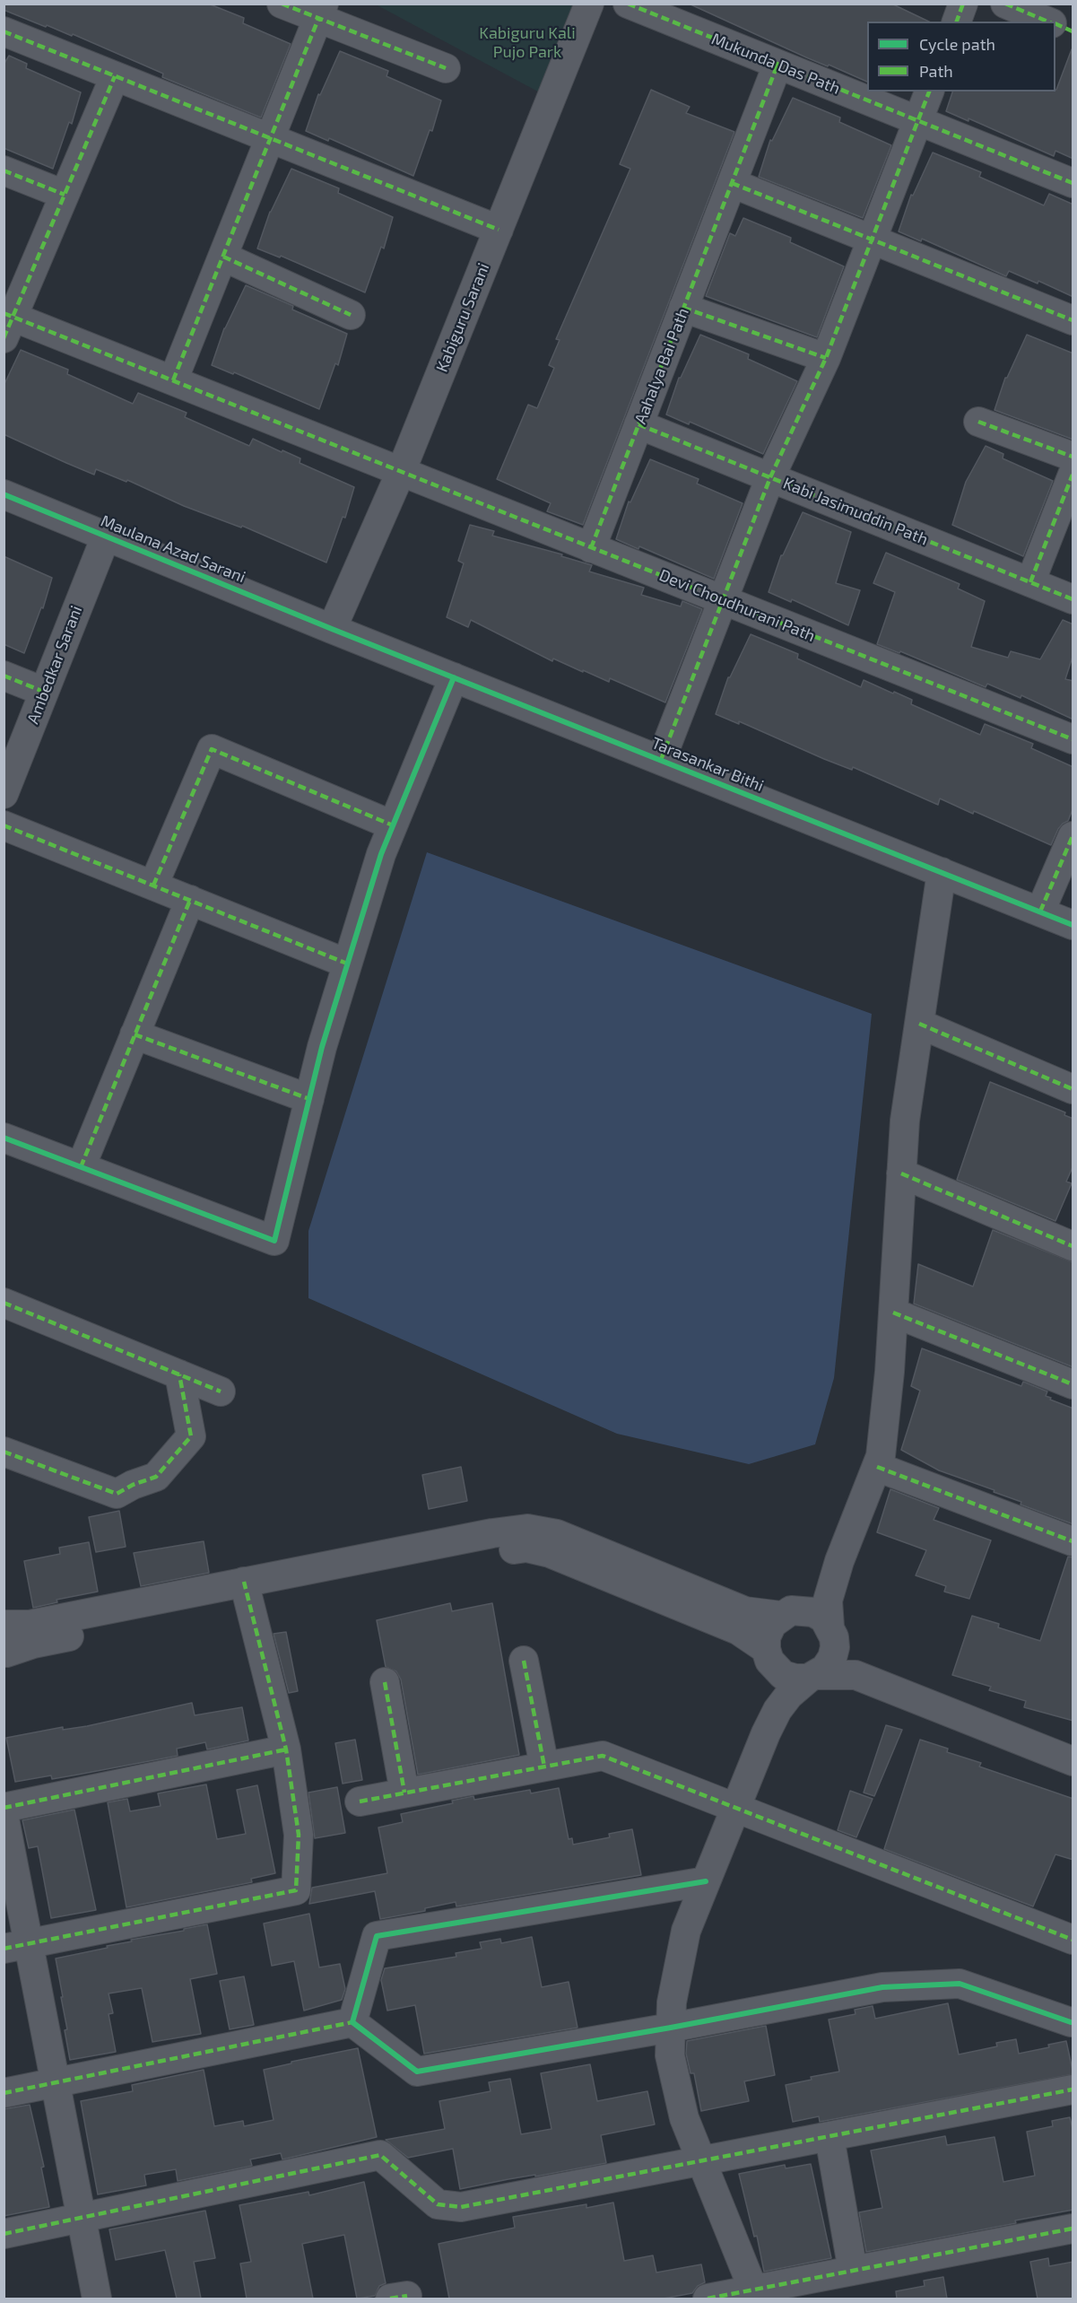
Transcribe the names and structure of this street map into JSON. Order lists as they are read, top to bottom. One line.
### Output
{"streets":{"street":["Mukunda Das Path","Kabiguru Sarani","Aahalya Bai Path","Kabi Jasimuddin Path","Maulana Azad Sarani","Devi Choudhurani Path","Ambedkar Sarani","Tarasankar Bithi"]},"crossings":[["Mukunda Das Path","Aahalya Bai Path"],["Kabiguru Sarani","Maulana Azad Sarani"],["Kabiguru Sarani","Devi Choudhurani Path"],["Kabiguru Sarani","Tarasankar Bithi"],["Aahalya Bai Path","Kabi Jasimuddin Path"],["Aahalya Bai Path","Devi Choudhurani Path"],["Maulana Azad Sarani","Ambedkar Sarani"],["Maulana Azad Sarani","Tarasankar Bithi"]],"parks":["Kabiguru Kali Pujo Park"],"legend":["Cycle path","Path"]}
